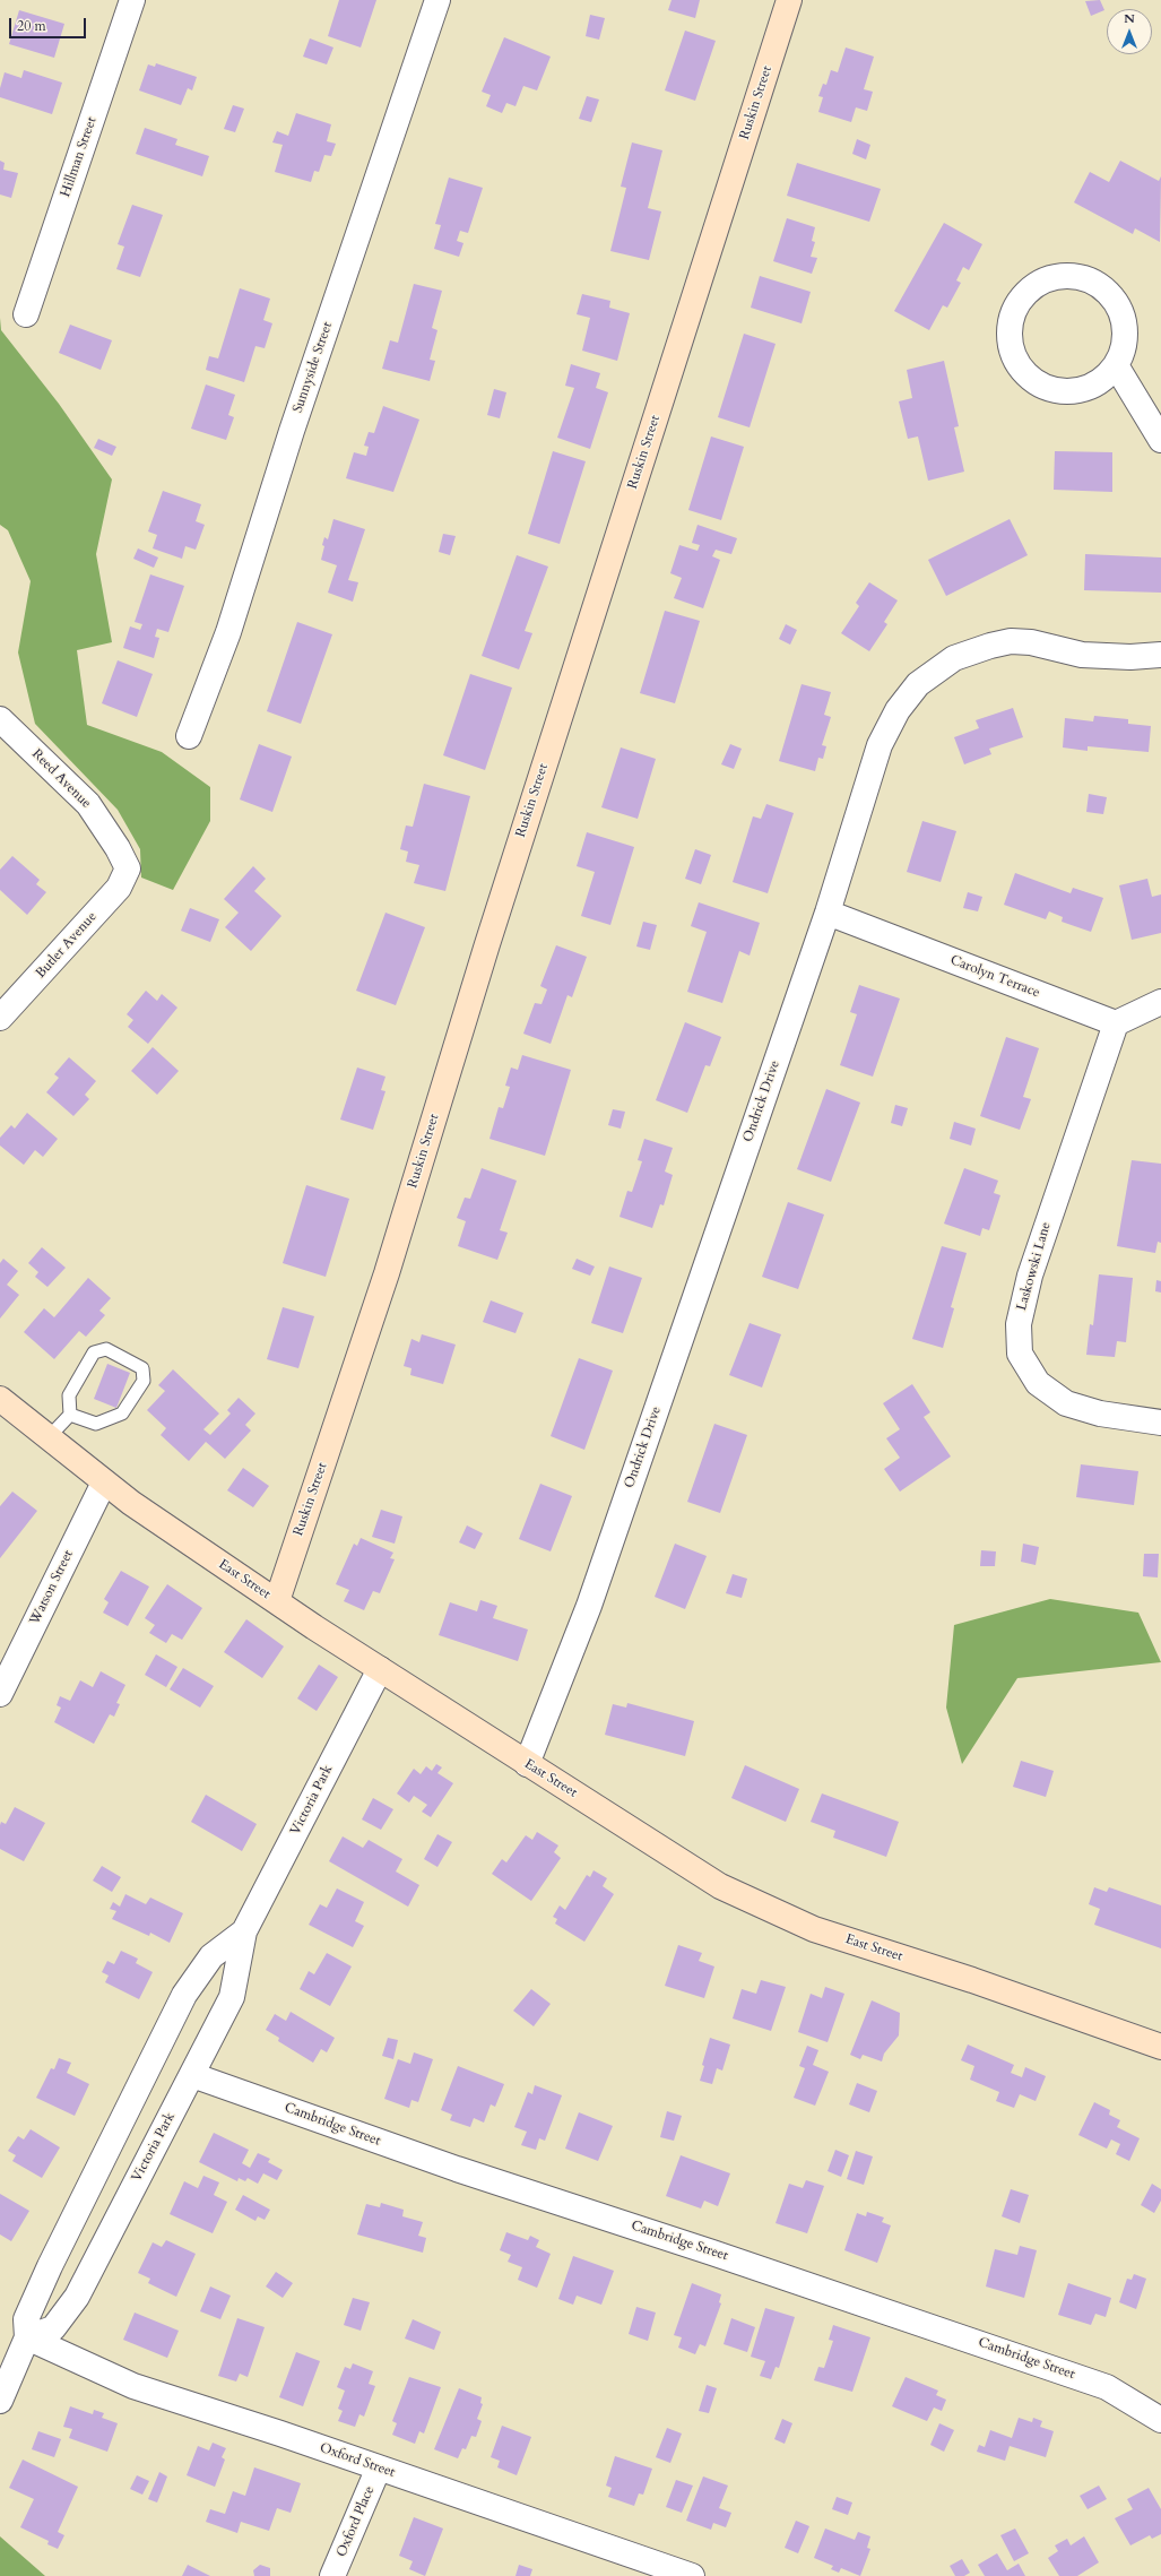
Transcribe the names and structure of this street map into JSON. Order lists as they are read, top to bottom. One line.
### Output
{"streets":{"street":["Ruskin Street","Hillman Street","Sunnyside Street","Reed Avenue","Butler Avenue","Carolyn Terrace","Ondrick Drive","Laskowski Lane","East Street","Watson Street","Victoria Park","Cambridge Street","Oxford Street","Oxford Place"]},"crossings":[["Ruskin Street","East Street"],["Reed Avenue","Butler Avenue"],["Carolyn Terrace","Ondrick Drive"],["Carolyn Terrace","Laskowski Lane"],["Ondrick Drive","East Street"],["East Street","Watson Street"],["East Street","Victoria Park"],["Victoria Park","Cambridge Street"],["Victoria Park","Oxford Street"],["Oxford Street","Oxford Place"]],"scale_bar":"20 m","north":"top"}
